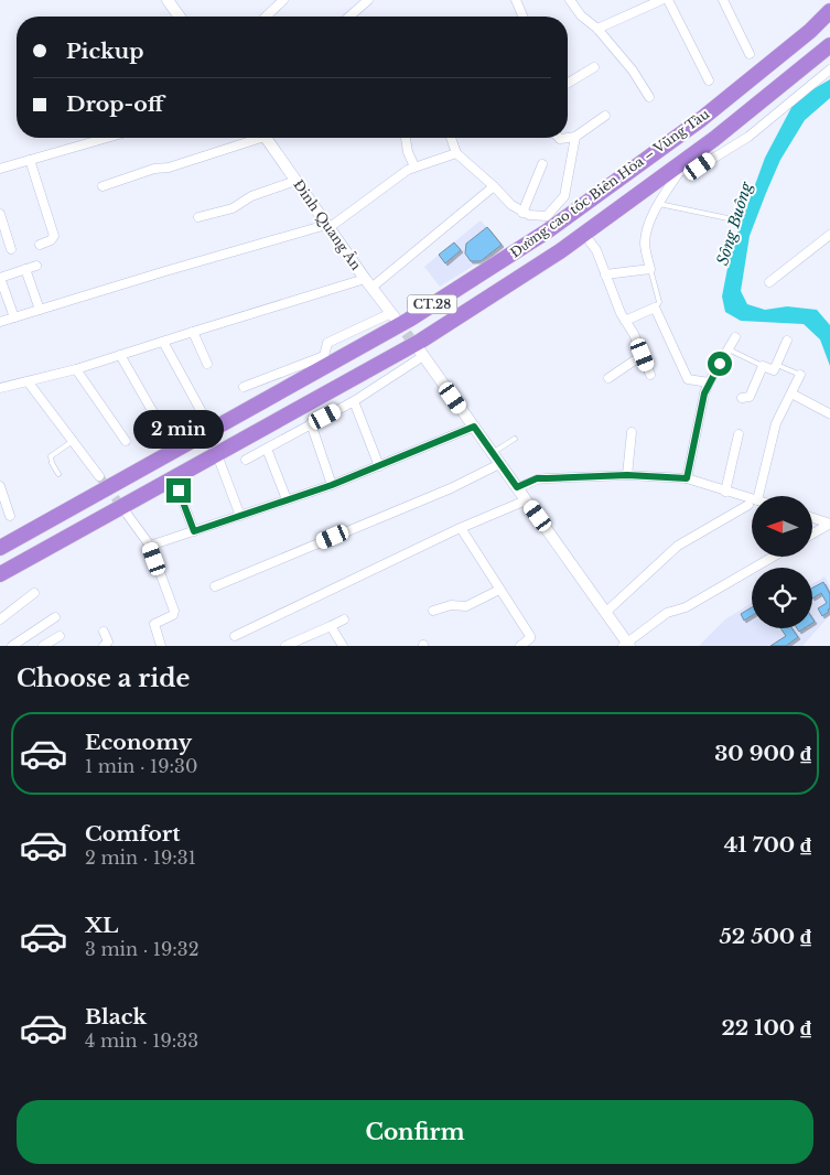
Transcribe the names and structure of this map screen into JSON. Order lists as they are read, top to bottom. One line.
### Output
{"streets":{"highway":["Đường cao tốc Biên Hòa – Vũng Tàu","CT.28"],"street":["Đinh Quang Ân"]},"water":["Sông Buông"],"north":"left","page":{"banner":["Pickup","Drop-off"],"bubble":"2 min","heading":"Choose a ride","list":[{"name":"Economy","note":"1 min · 19:30","value":"30 900 ₫"},{"name":"Comfort","note":"2 min · 19:31","value":"41 700 ₫"},{"name":"XL","note":"3 min · 19:32","value":"52 500 ₫"},{"name":"Black","note":"4 min · 19:33","value":"22 100 ₫"}],"buttons":"Confirm"}}
